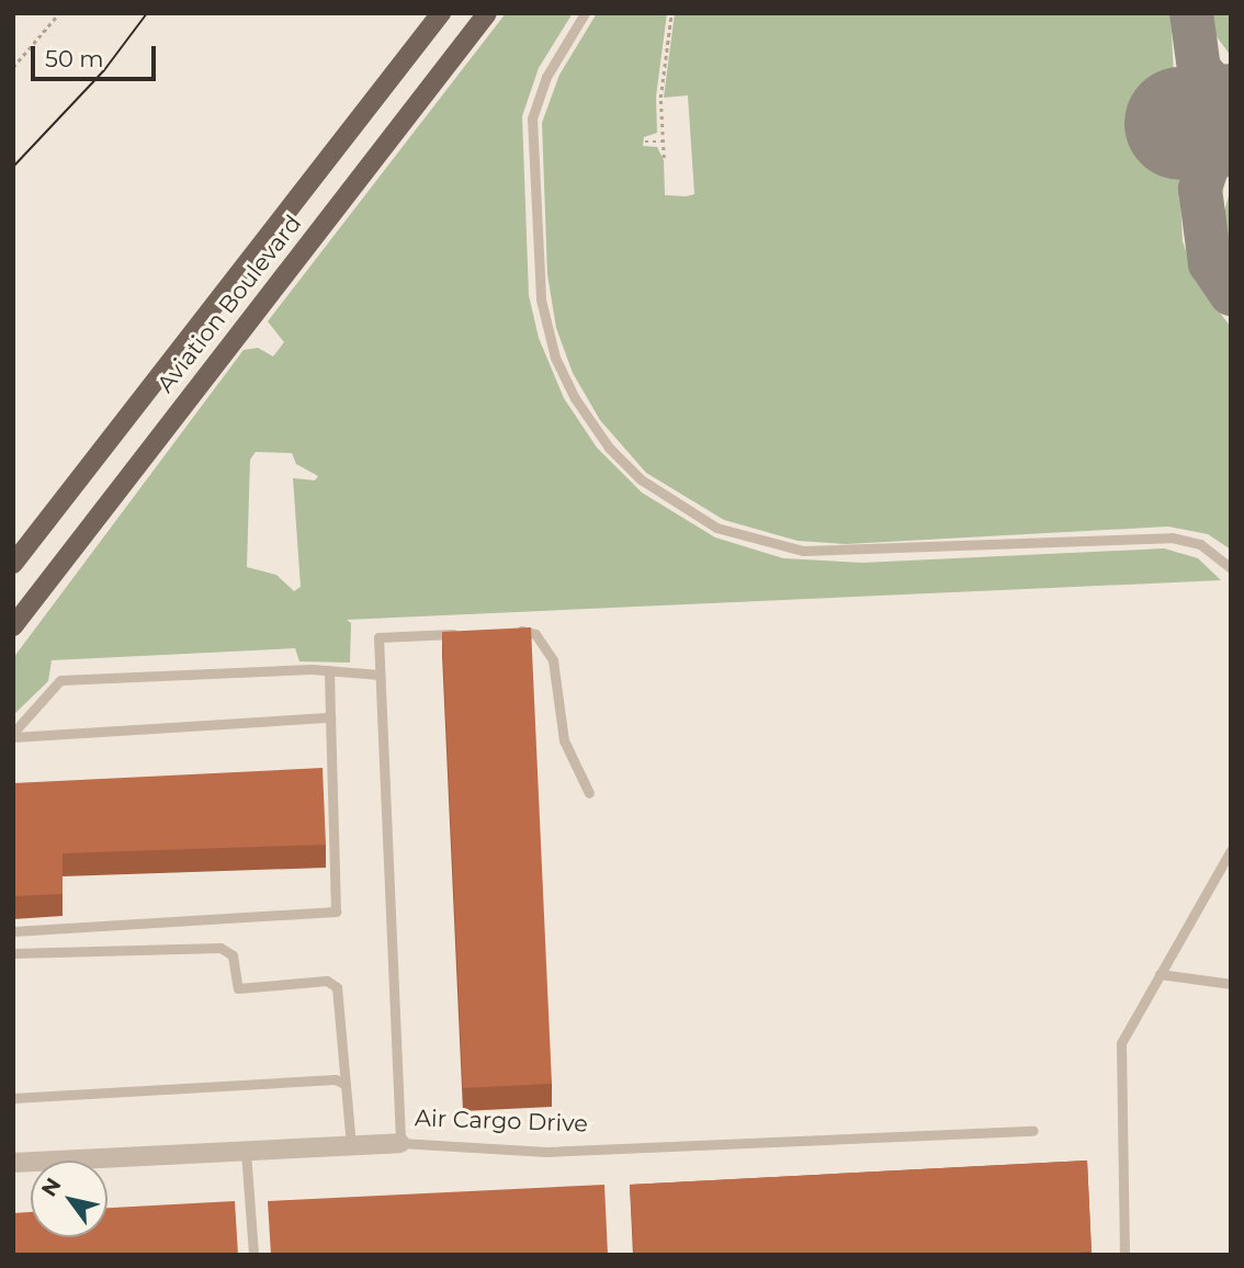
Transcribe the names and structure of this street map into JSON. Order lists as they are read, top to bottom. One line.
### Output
{"streets":{"main road":["Aviation Boulevard"],"street":["Air Cargo Drive"]},"scale_bar":"50 m","north":"top left"}
